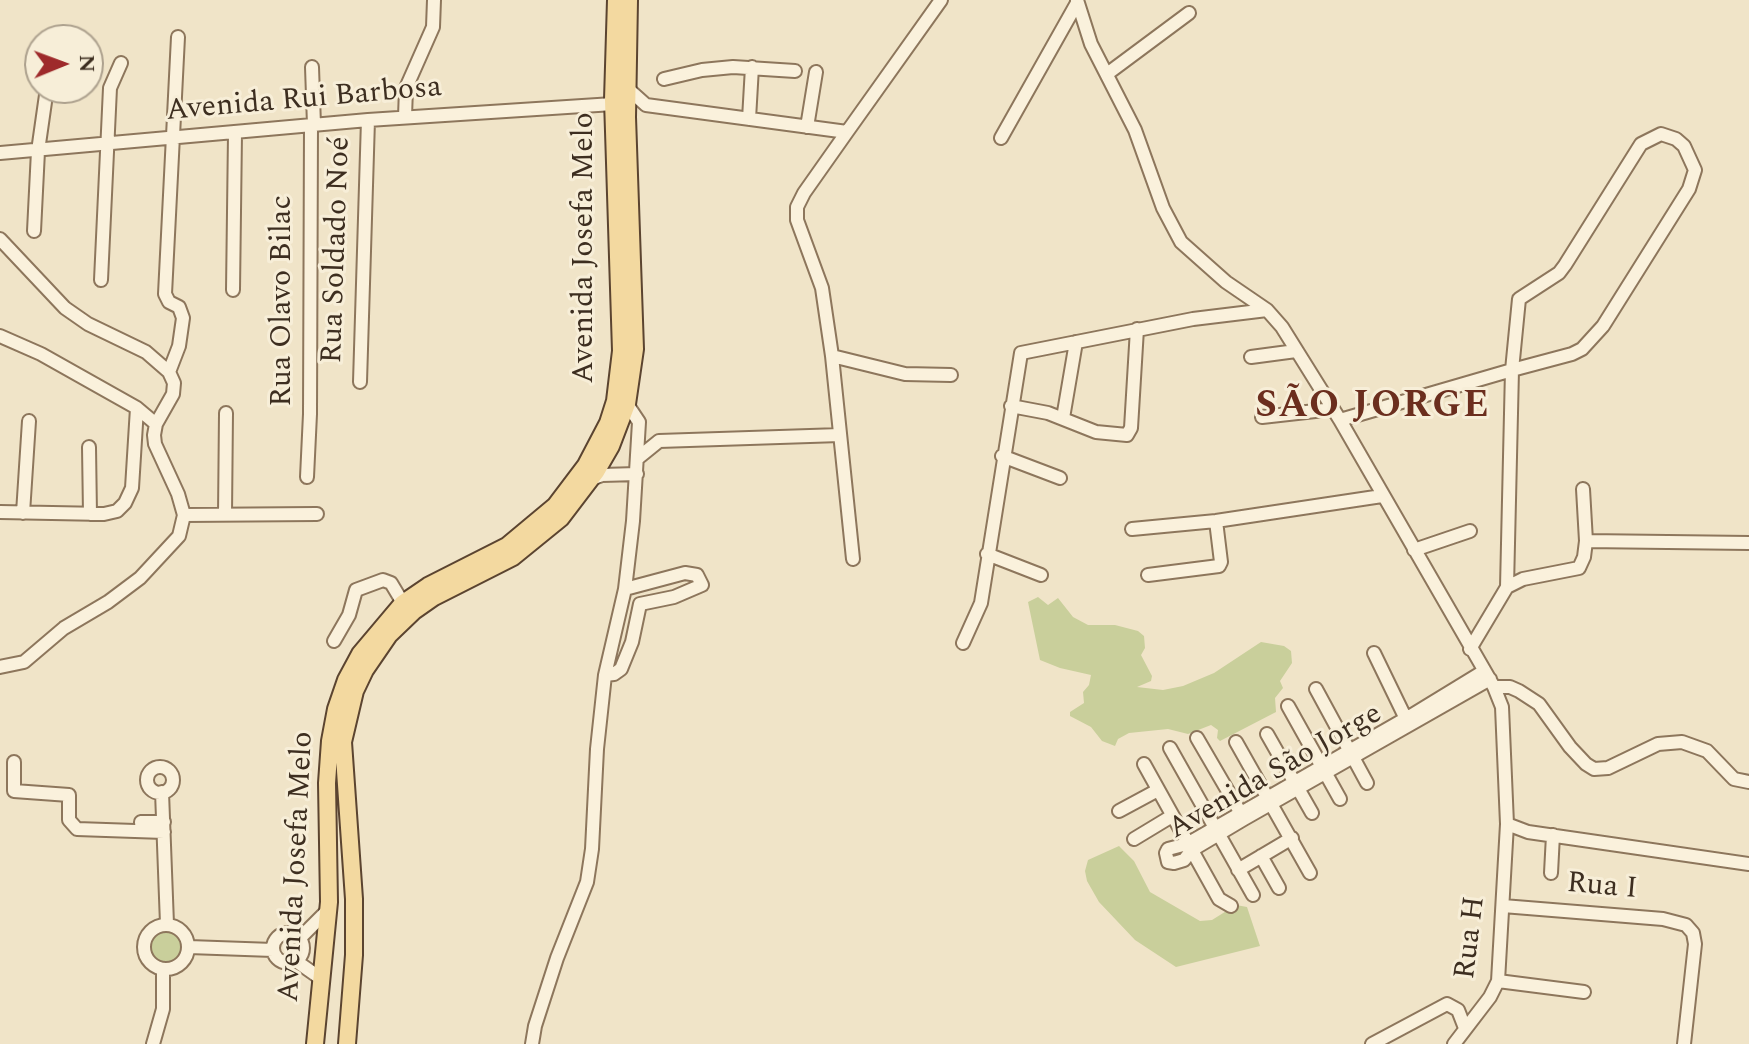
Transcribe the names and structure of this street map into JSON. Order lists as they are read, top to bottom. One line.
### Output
{"streets":{"main road":["Avenida Josefa Melo"],"street":["Avenida Rui Barbosa","Rua Soldado Noé","Rua Olavo Bilac","Avenida São Jorge","Rua I","Rua H"]},"crossings":[["Avenida Rui Barbosa","Avenida Josefa Melo"],["Avenida Rui Barbosa","Rua Soldado Noé"],["Avenida Rui Barbosa","Rua Olavo Bilac"],["Avenida São Jorge","Rua H"],["Rua I","Rua H"]],"districts":["SÃO JORGE"],"north":"right"}
